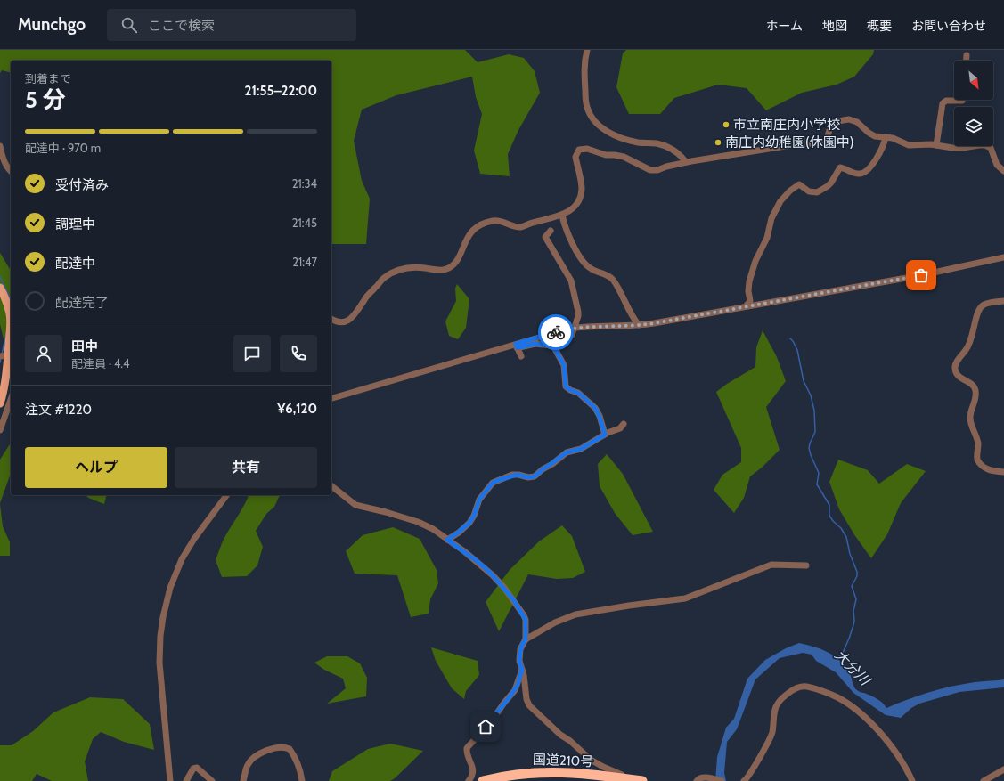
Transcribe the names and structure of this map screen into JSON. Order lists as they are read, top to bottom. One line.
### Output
{"streets":{"highway":["国道210号"]},"water":["大分川"],"places":["市立南庄内小学校","南庄内幼稚園(休園中)"],"north":"bottom right","page":{"header":"Munchgo","search":"ここで検索","nav":["ホーム","地図","概要","お問い合わせ"],"heading":["5 分","到着まで","21:55–22:00"],"panel":["田中","配達員 · 4.4","注文 #1220","¥6,120"],"bar":"配達中 · 970 m","list":[["受付済み","21:34"],["調理中","21:45"],["配達中","21:47"],"配達完了"],"buttons":["ヘルプ","共有"]}}
